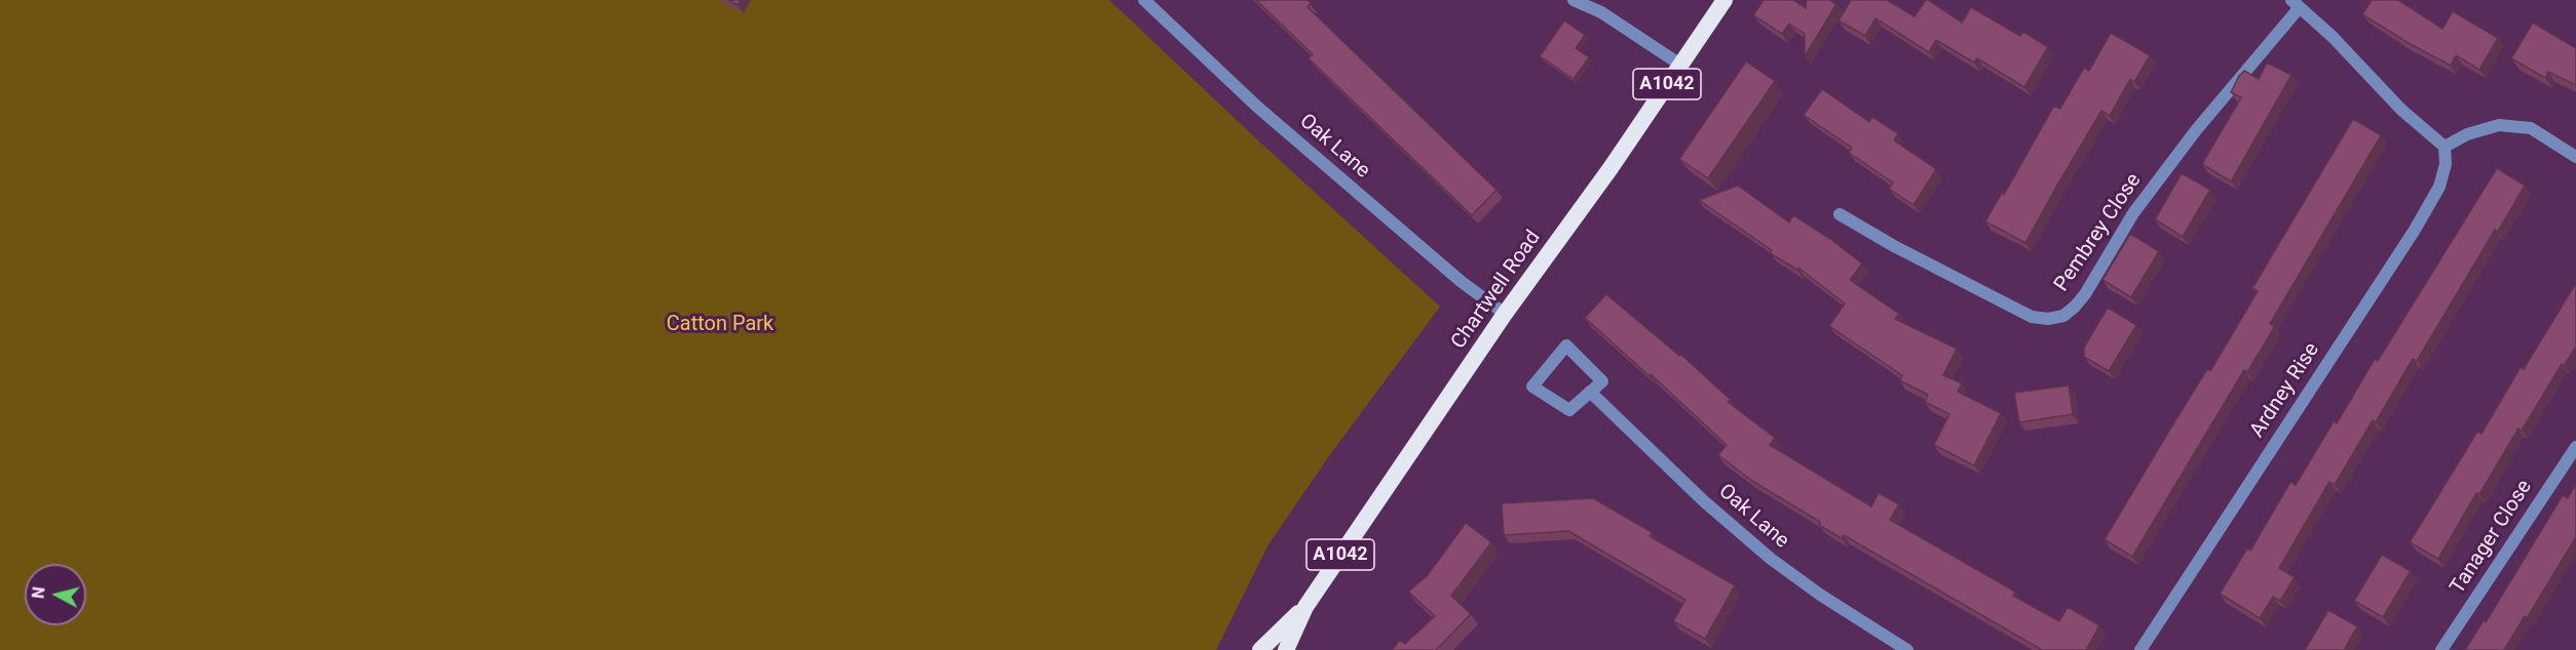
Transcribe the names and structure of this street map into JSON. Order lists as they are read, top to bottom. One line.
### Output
{"streets":{"highway":["A1042","Chartwell Road"],"street":["Oak Lane","Pembrey Close","Ardney Rise","Tanager Close"]},"crossings":[["Oak Lane","Chartwell Road"],["Pembrey Close","Ardney Rise"]],"parks":["Catton Park"],"north":"left"}
